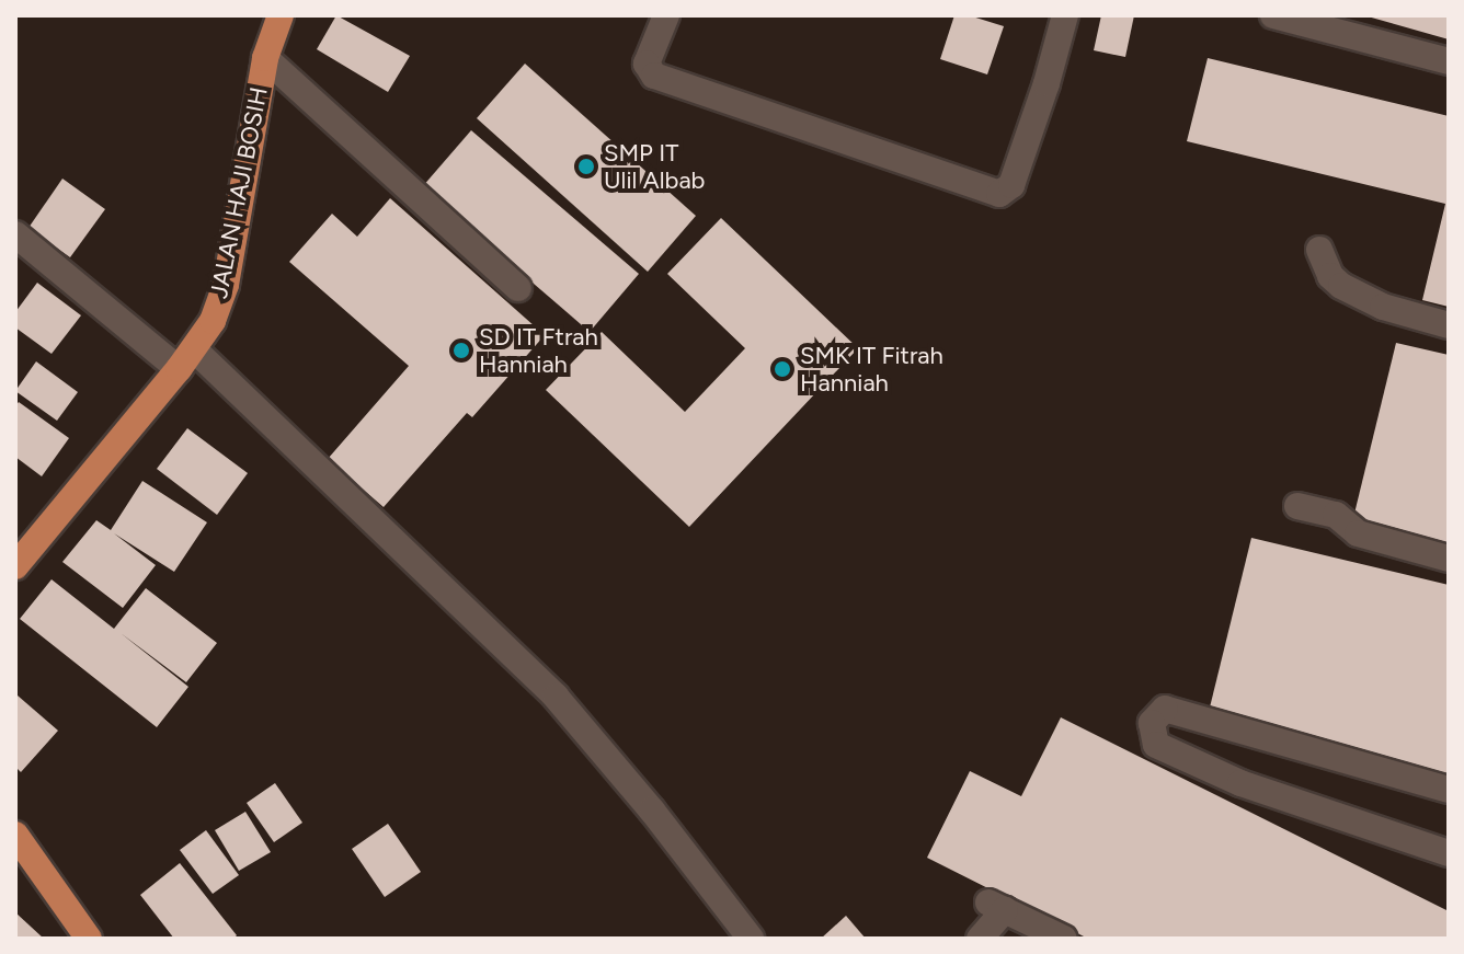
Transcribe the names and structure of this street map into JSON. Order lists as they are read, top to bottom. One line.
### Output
{"streets":{"main road":["JALAN HAJI BOSIH"]},"places":["SMP IT Ulil Albab","SD IT Ftrah Hanniah","SMK IT Fitrah Hanniah"]}
